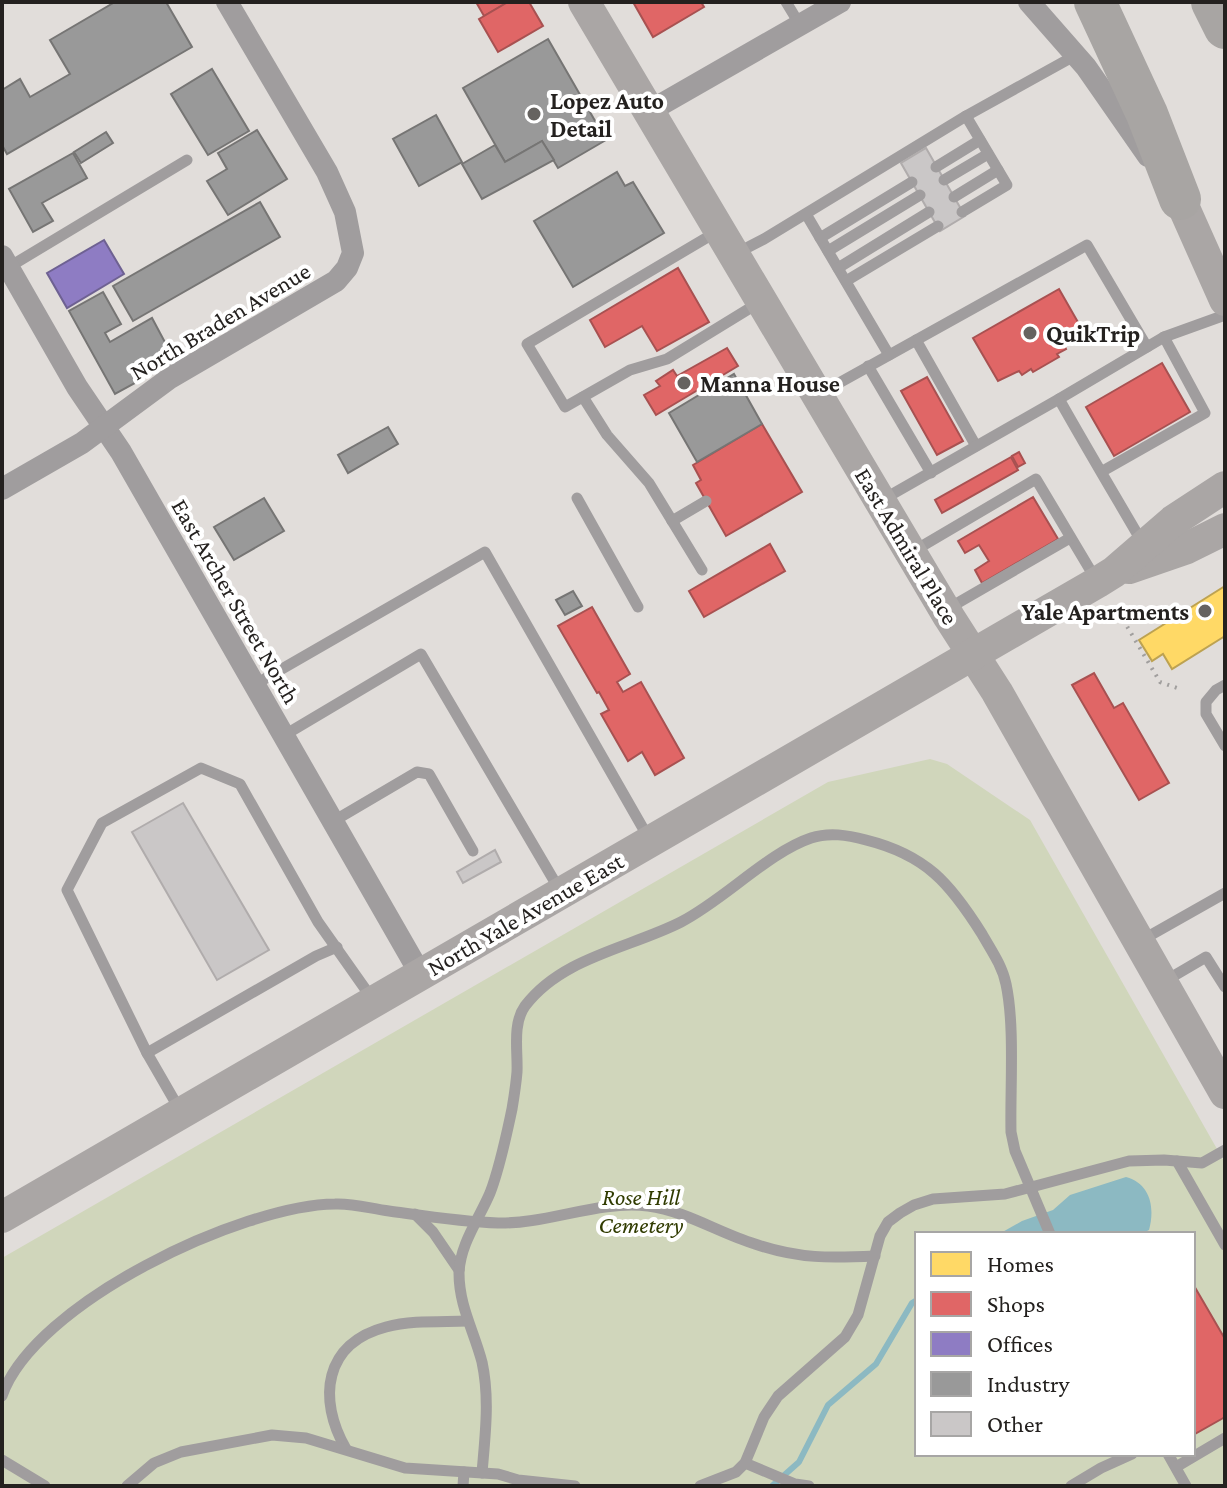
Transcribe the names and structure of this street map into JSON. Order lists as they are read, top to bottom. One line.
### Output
{"streets":{"main road":["East Admiral Place","North Yale Avenue East"],"street":["North Braden Avenue","East Archer Street North"]},"crossings":[["North Braden Avenue","East Archer Street North"],["East Admiral Place","North Yale Avenue East"],["East Archer Street North","North Yale Avenue East"]],"parks":["Rose Hill Cemetery"],"places":["Lopez Auto Detail","QuikTrip","Manna House","Yale Apartments"],"legend":["Homes","Shops","Offices","Industry","Other"]}
